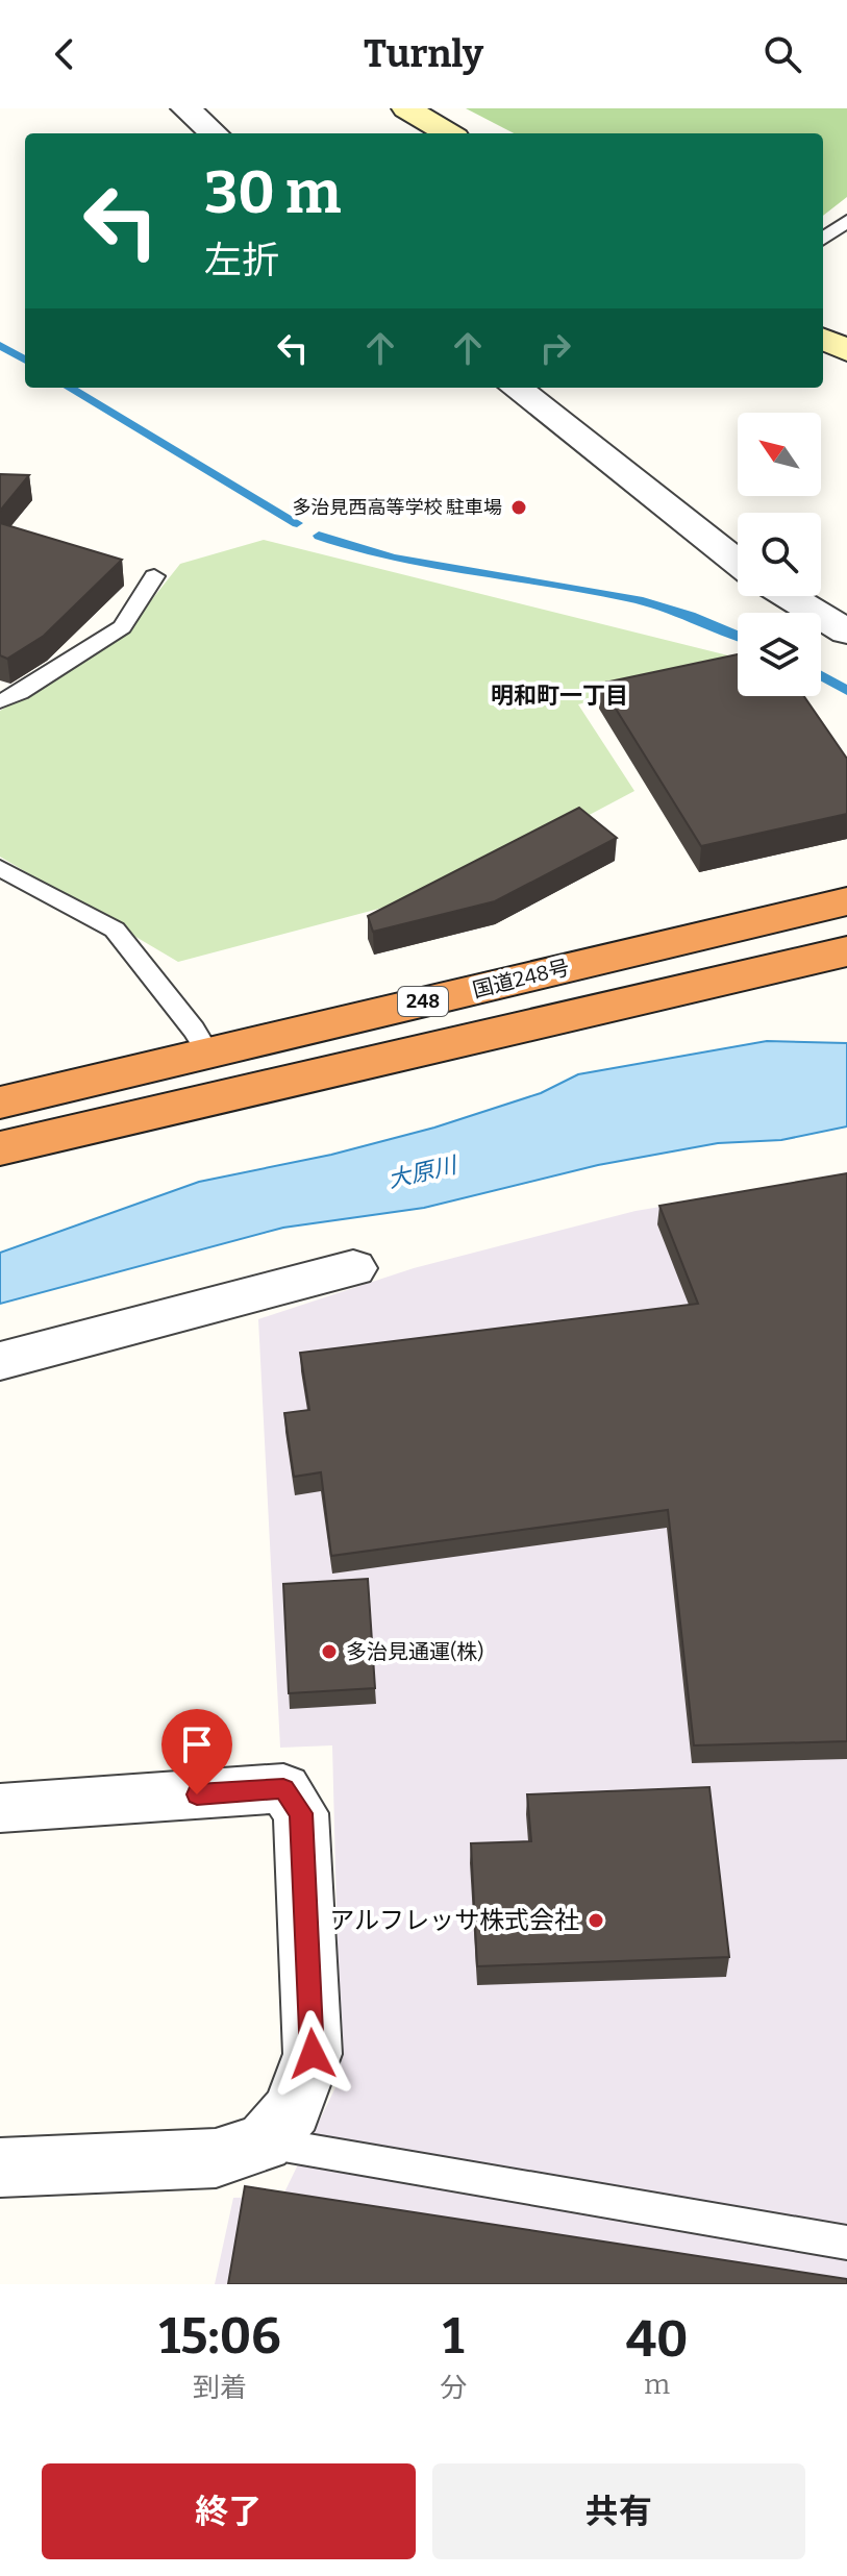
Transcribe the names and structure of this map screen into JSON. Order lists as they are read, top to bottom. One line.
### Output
{"streets":{"highway":["国道248号","248"]},"districts":["明和町一丁目"],"water":["大原川"],"places":["多治見西高等学校 駐車場","多治見通運(株)","アルフレッサ株式会社"],"north":"top left","page":{"header":"Turnly","turn":["30 m","左折"],"eta":["15:06","到着","1","分","40","m"],"buttons":["終了","共有"]}}
